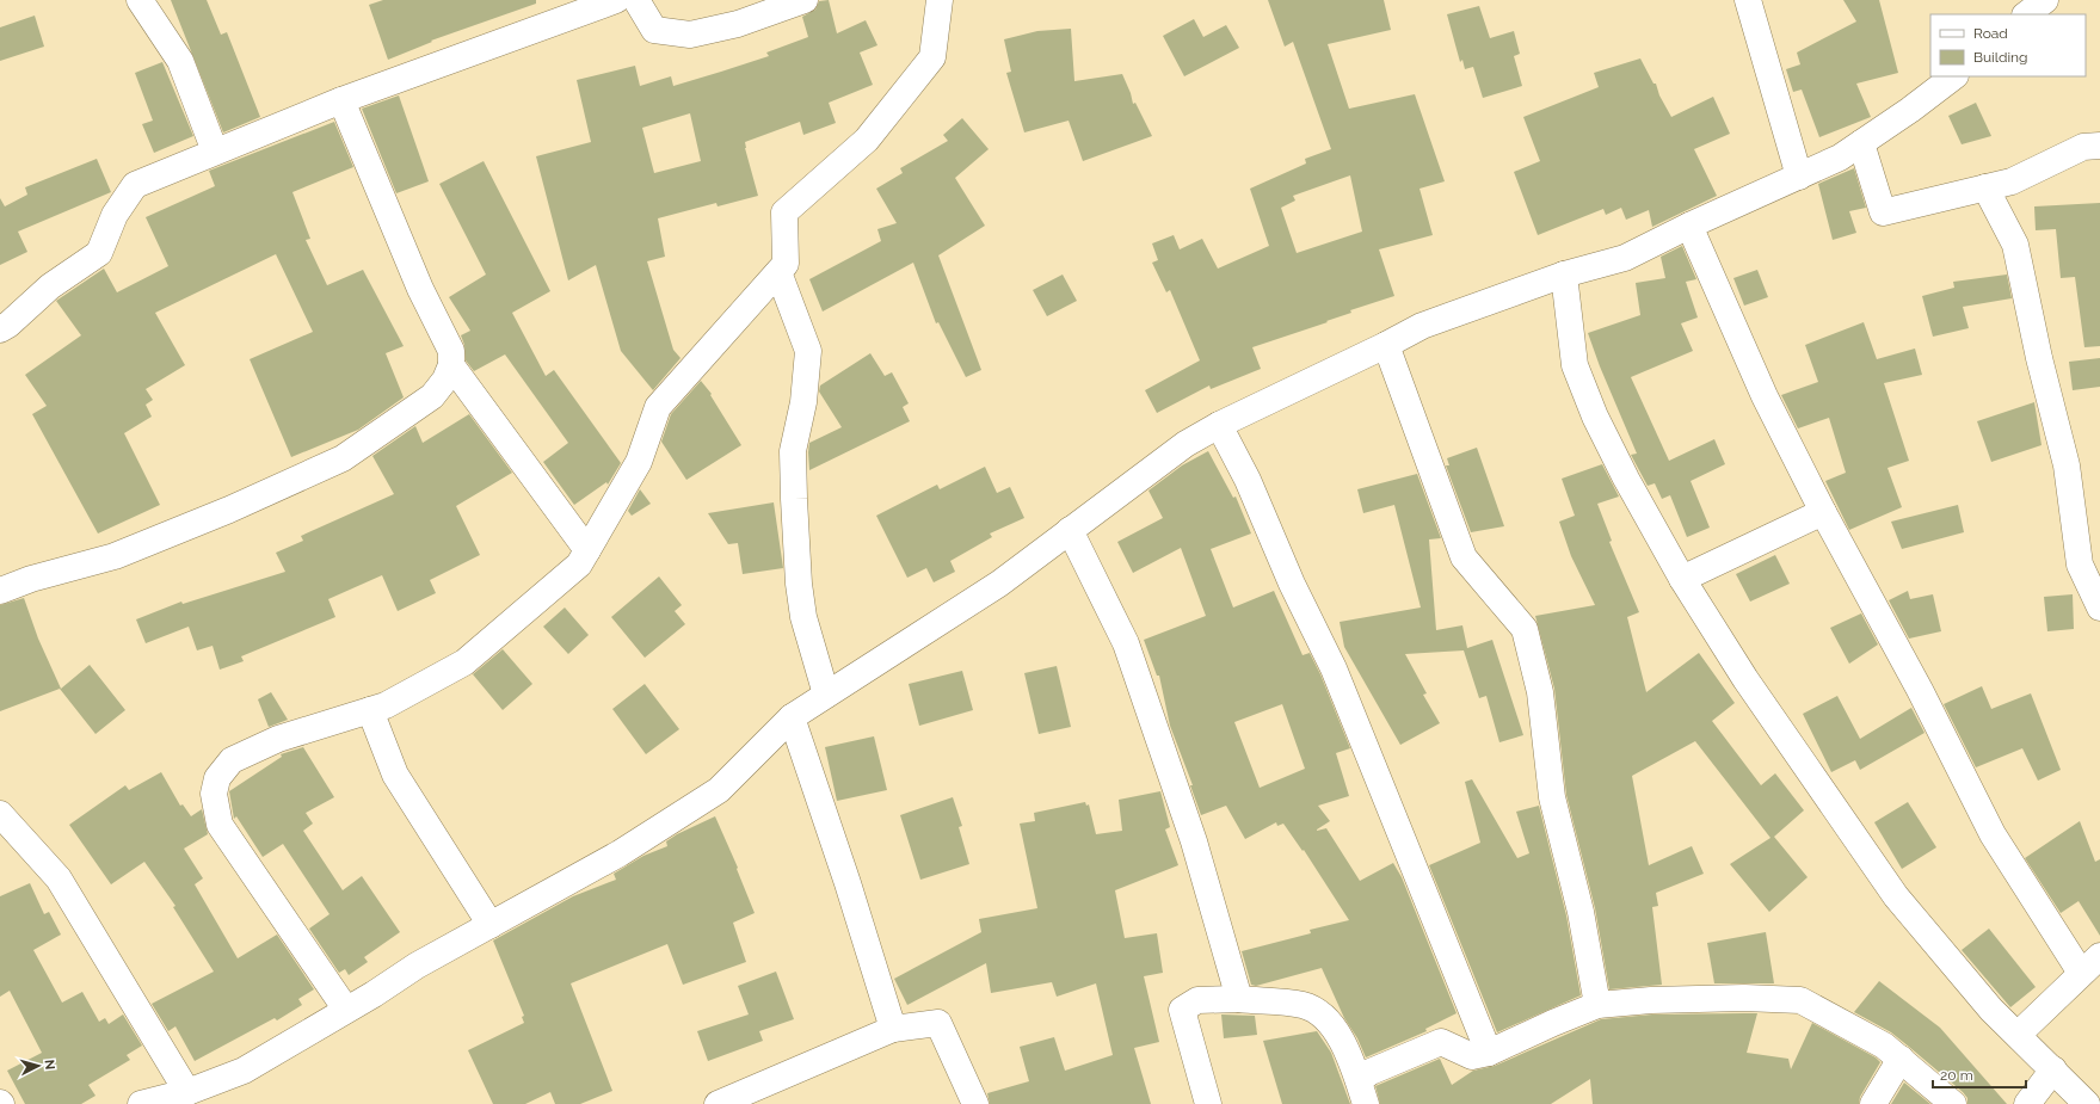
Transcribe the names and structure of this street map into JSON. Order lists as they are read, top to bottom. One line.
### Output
{"legend":["Road","Building"],"scale_bar":"20 m","north":"right"}
